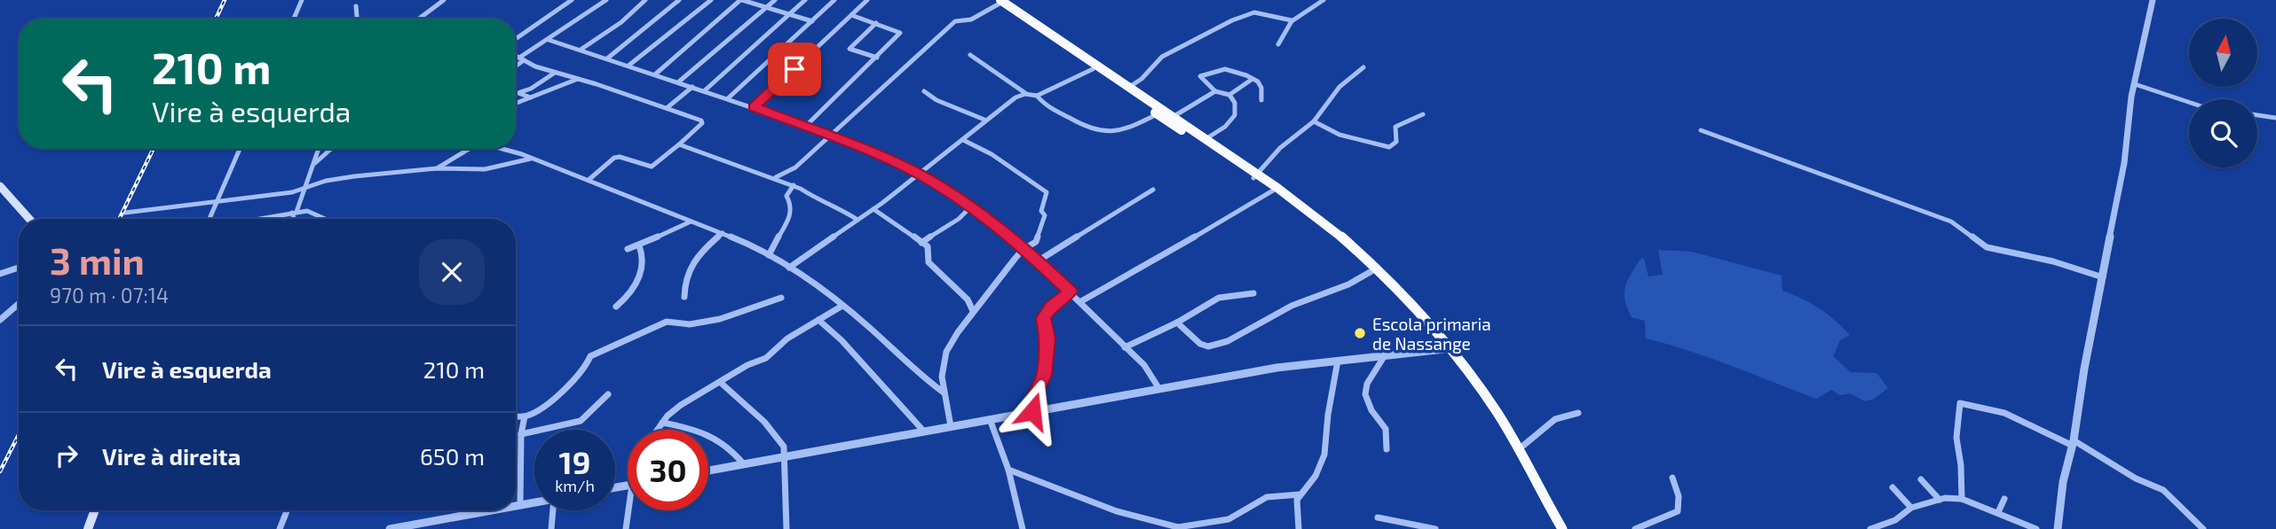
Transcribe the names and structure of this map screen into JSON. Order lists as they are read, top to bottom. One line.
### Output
{"places":["Escola primaria de Nassange"],"north":"top","page":{"turn":["210 m","Vire à esquerda"],"heading":["3 min","970 m · 07:14"],"list":[{"name":"Vire à esquerda","value":"210 m"},{"name":"Vire à direita","value":"650 m"}],"speed":"19 km/h","limit":"30"}}
